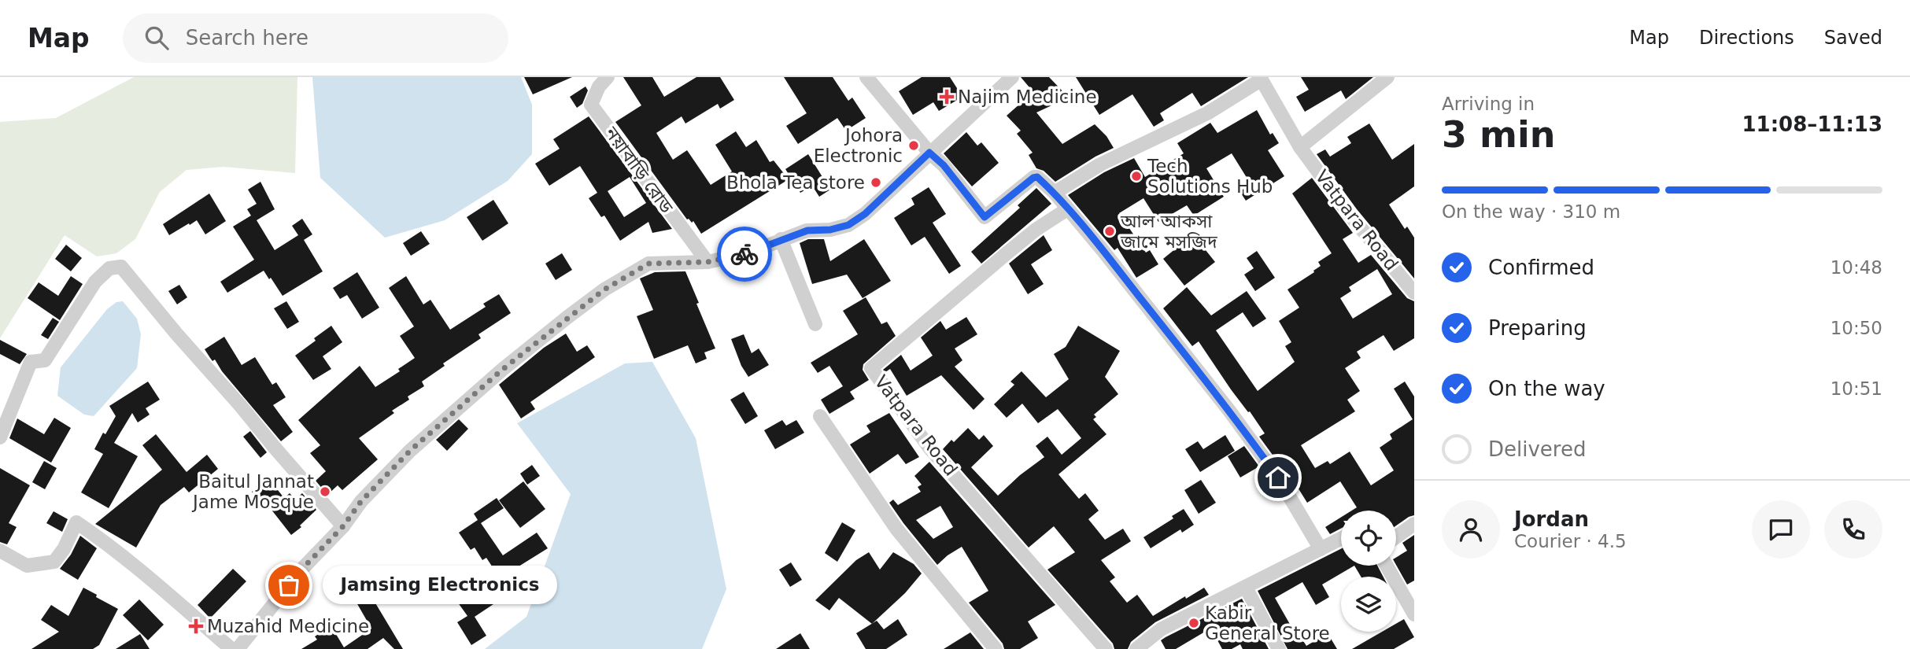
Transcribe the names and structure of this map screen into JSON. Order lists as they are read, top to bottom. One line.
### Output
{"streets":{"street":["নয়াবাড়ি রোড","Vatpara Road"]},"places":{"health":["Najim Medicine","Muzahid Medicine"],"other":["Johora Electronic","Tech Solutions Hub","Bhola Tea store","আল আকসা জামে মসজিদ","Baitul Jannat Jame Mosque","Jamsing Electronics","Kabir General Store"]},"page":{"header":"Map","search":"Search here","nav":["Map","Directions","Saved"],"heading":["3 min","Arriving in","11:08–11:13"],"panel":["Jordan","Courier · 4.5"],"bar":"On the way · 310 m","list":[["Confirmed","10:48"],["Preparing","10:50"],["On the way","10:51"],"Delivered"],"bubble":"Jamsing Electronics"}}
